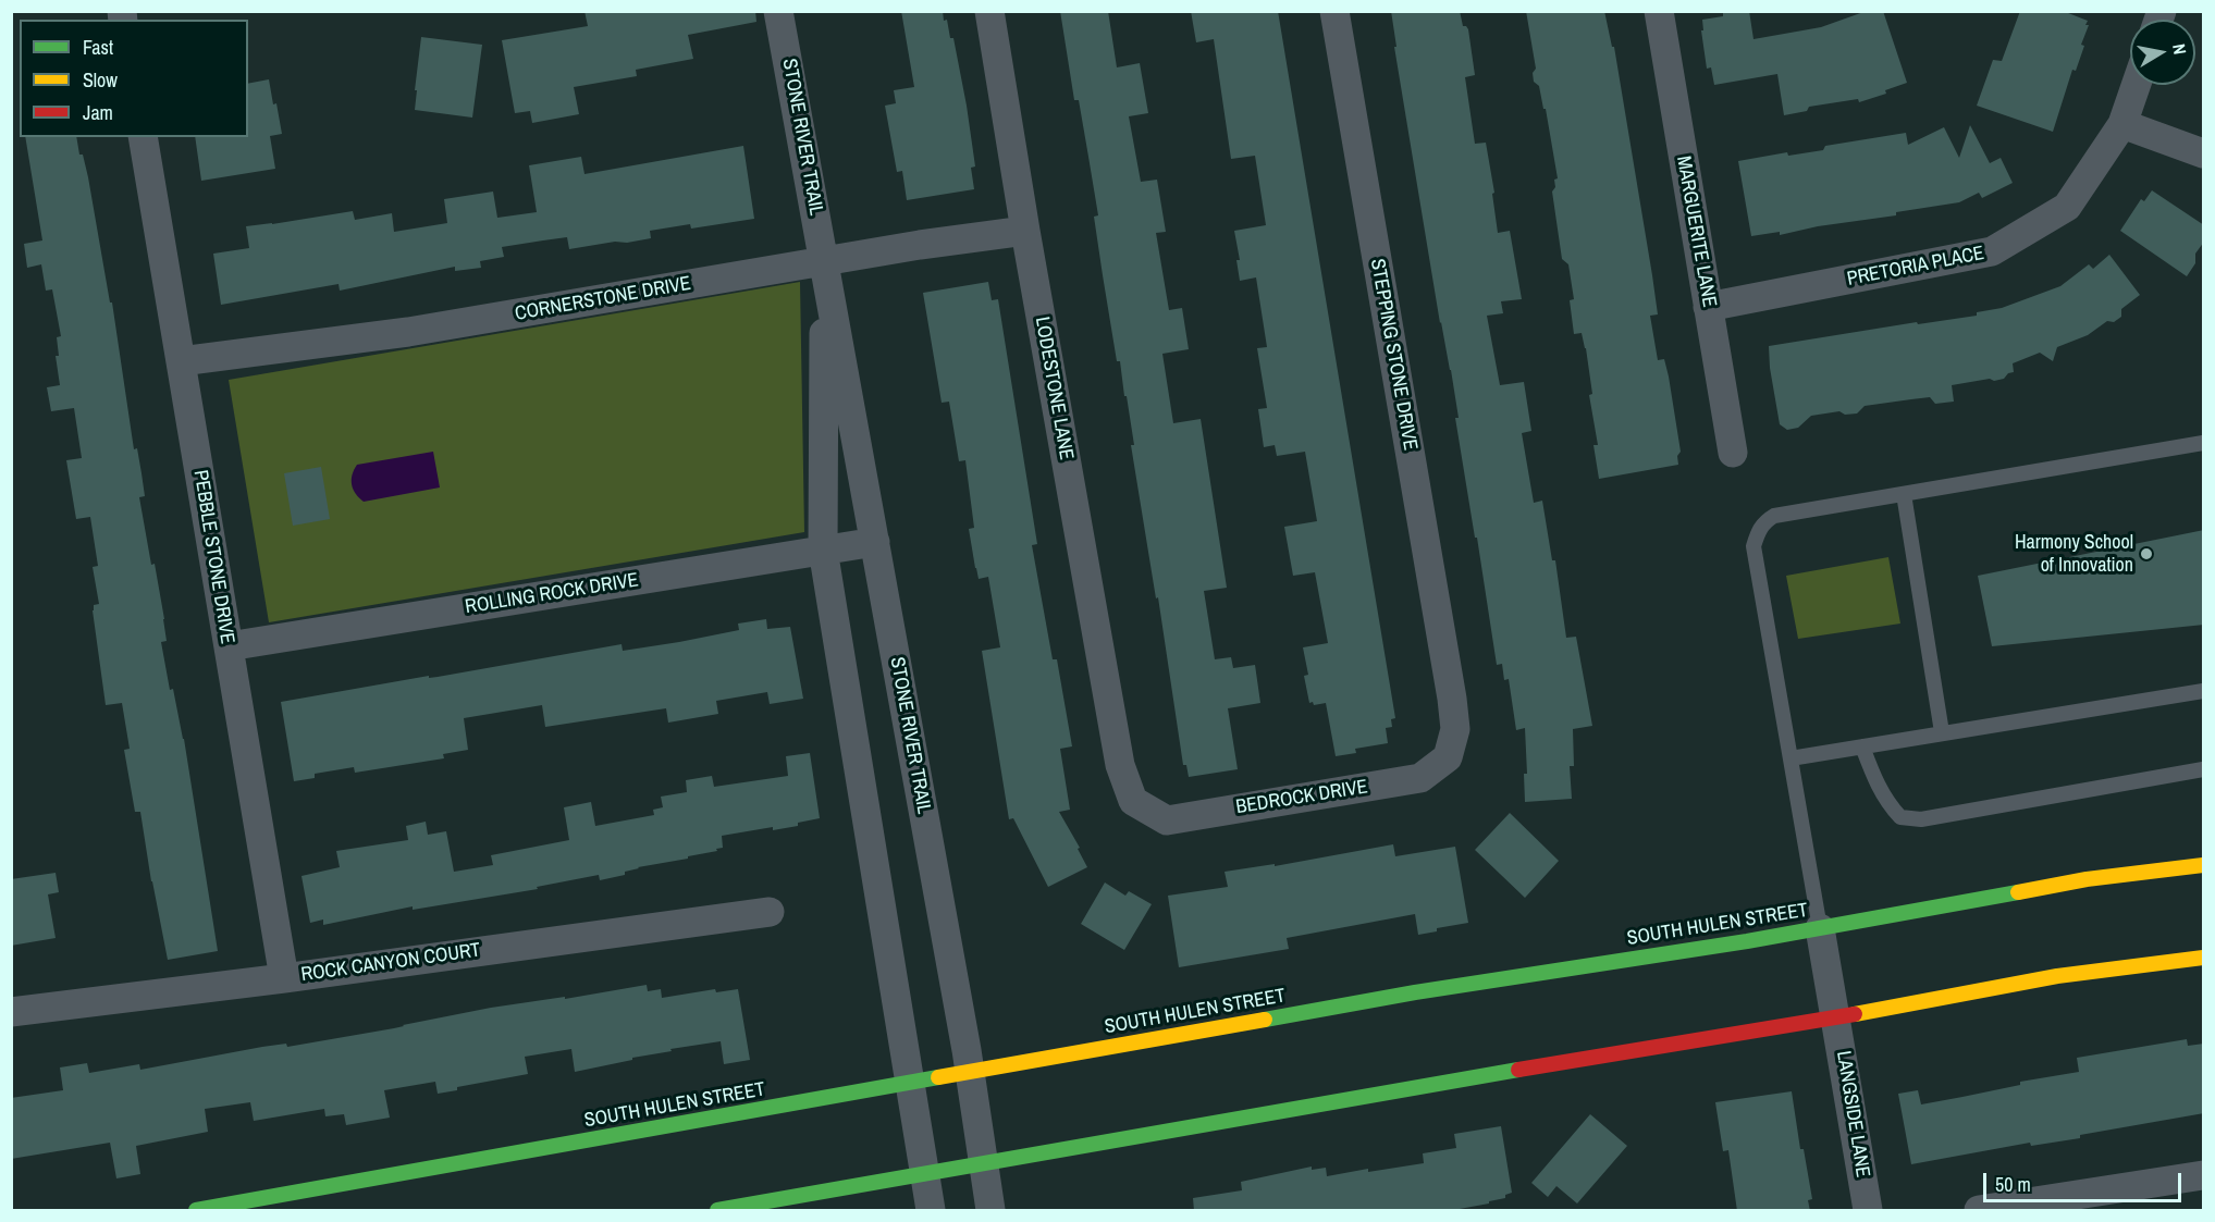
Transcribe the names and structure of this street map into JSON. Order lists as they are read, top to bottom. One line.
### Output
{"streets":{"main road":["SOUTH HULEN STREET"],"street":["STONE RIVER TRAIL","MARGUERITE LANE","PRETORIA PLACE","CORNERSTONE DRIVE","STEPPING STONE DRIVE","LODESTONE LANE","PEBBLE STONE DRIVE","ROLLING ROCK DRIVE","BEDROCK DRIVE","ROCK CANYON COURT","LANGSIDE LANE"]},"crossings":[["STONE RIVER TRAIL","CORNERSTONE DRIVE"],["STONE RIVER TRAIL","ROLLING ROCK DRIVE"],["STONE RIVER TRAIL","SOUTH HULEN STREET"],["MARGUERITE LANE","PRETORIA PLACE"],["CORNERSTONE DRIVE","LODESTONE LANE"],["CORNERSTONE DRIVE","PEBBLE STONE DRIVE"],["STEPPING STONE DRIVE","BEDROCK DRIVE"],["LODESTONE LANE","BEDROCK DRIVE"],["PEBBLE STONE DRIVE","ROLLING ROCK DRIVE"],["PEBBLE STONE DRIVE","ROCK CANYON COURT"],["SOUTH HULEN STREET","LANGSIDE LANE"]],"places":["Harmony School of Innovation"],"legend":["Fast","Slow","Jam"],"scale_bar":"50 m","north":"right"}
